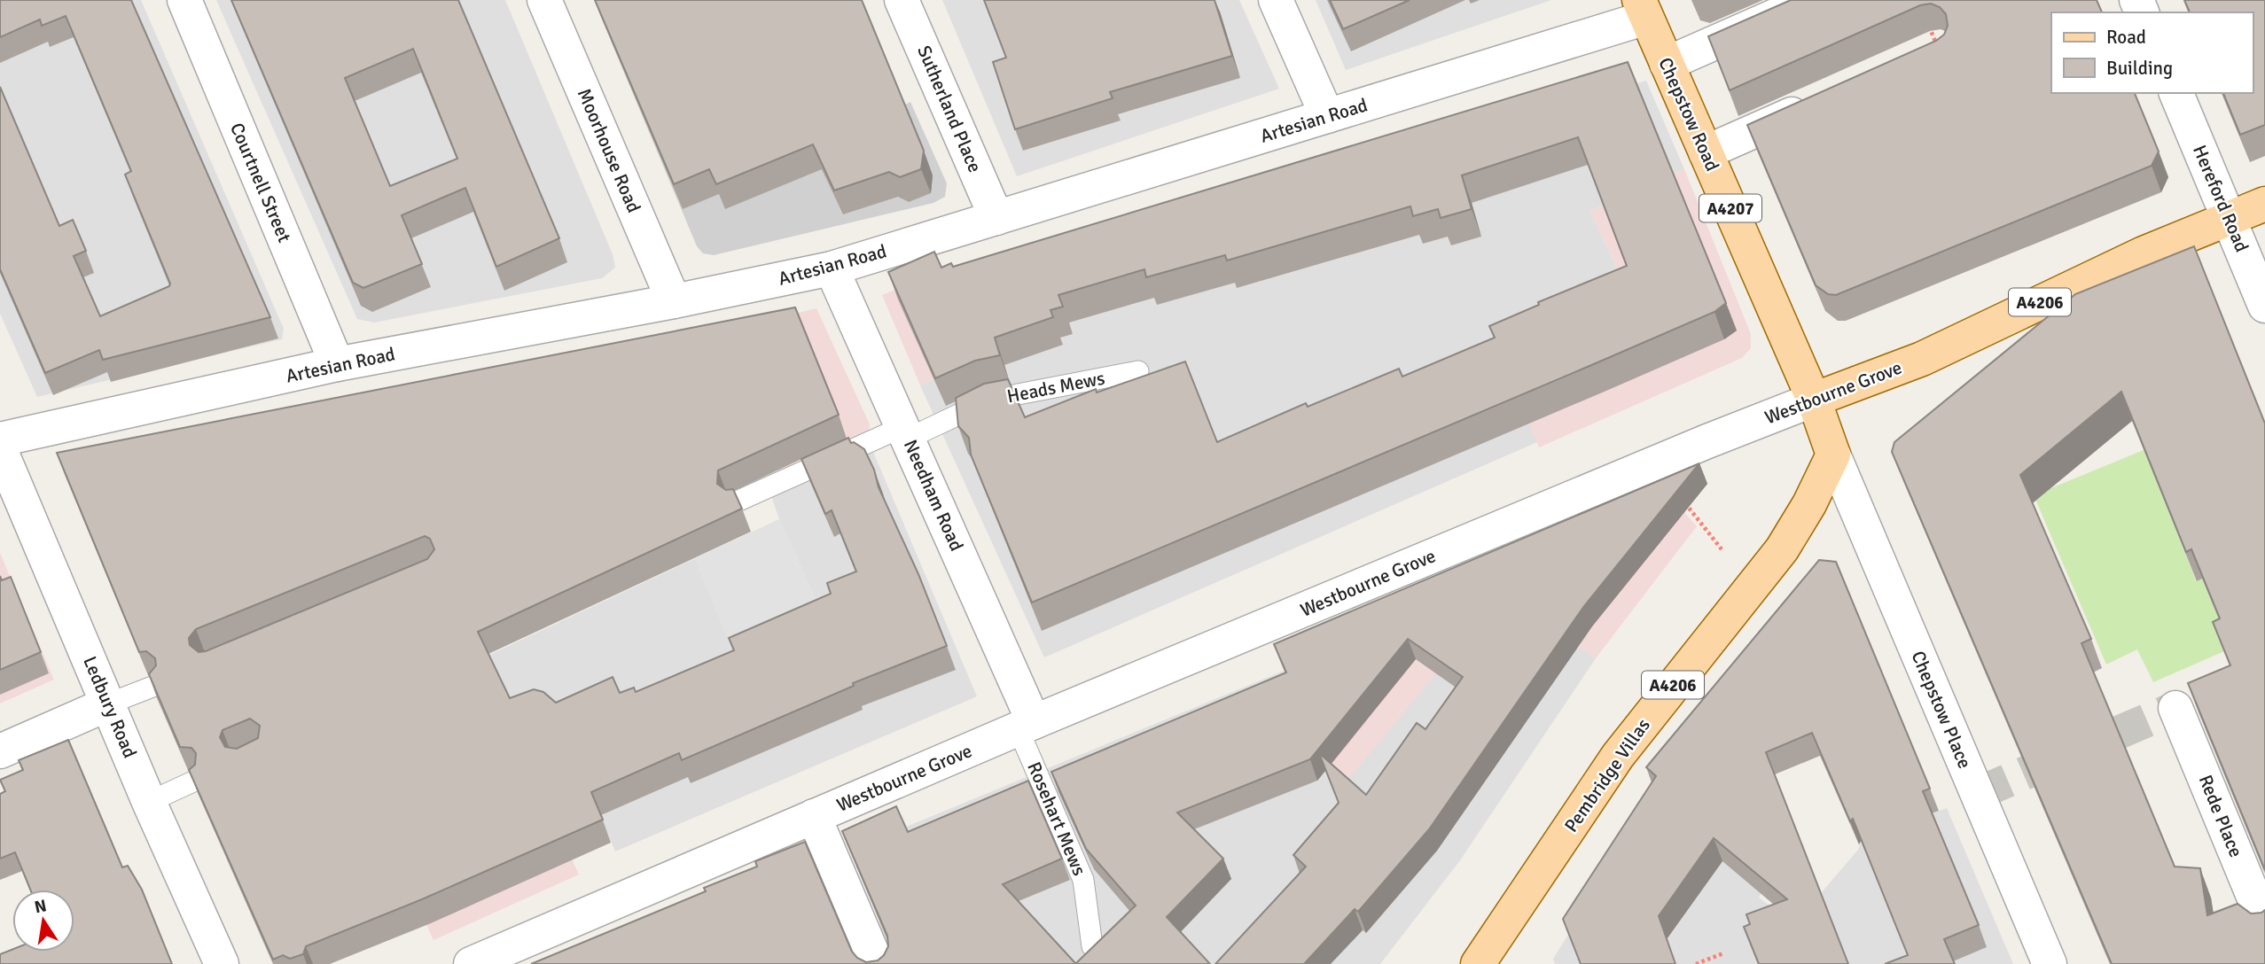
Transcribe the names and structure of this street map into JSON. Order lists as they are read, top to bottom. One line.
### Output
{"streets":{"main road":["Chepstow Road","A4207","A4206","Westbourne Grove","Pembridge Villas"],"street":["Sutherland Place","Artesian Road","Moorhouse Road","Courtnell Street","Hereford Road","Needham Road","Ledbury Road","Chepstow Place","Rede Place"],"lane":["Heads Mews","Rosehart Mews"]},"crossings":[["Sutherland Place","Artesian Road"],["Chepstow Road","Artesian Road"],["Chepstow Road","Westbourne Grove"],["Artesian Road","Moorhouse Road"],["Artesian Road","Courtnell Street"],["Artesian Road","Needham Road"],["Hereford Road","Westbourne Grove"],["Heads Mews","Needham Road"],["Westbourne Grove","Needham Road"],["Westbourne Grove","Rosehart Mews"],["Needham Road","Rosehart Mews"],["Chepstow Place","Pembridge Villas"]],"legend":["Road","Building"],"north":"top"}
